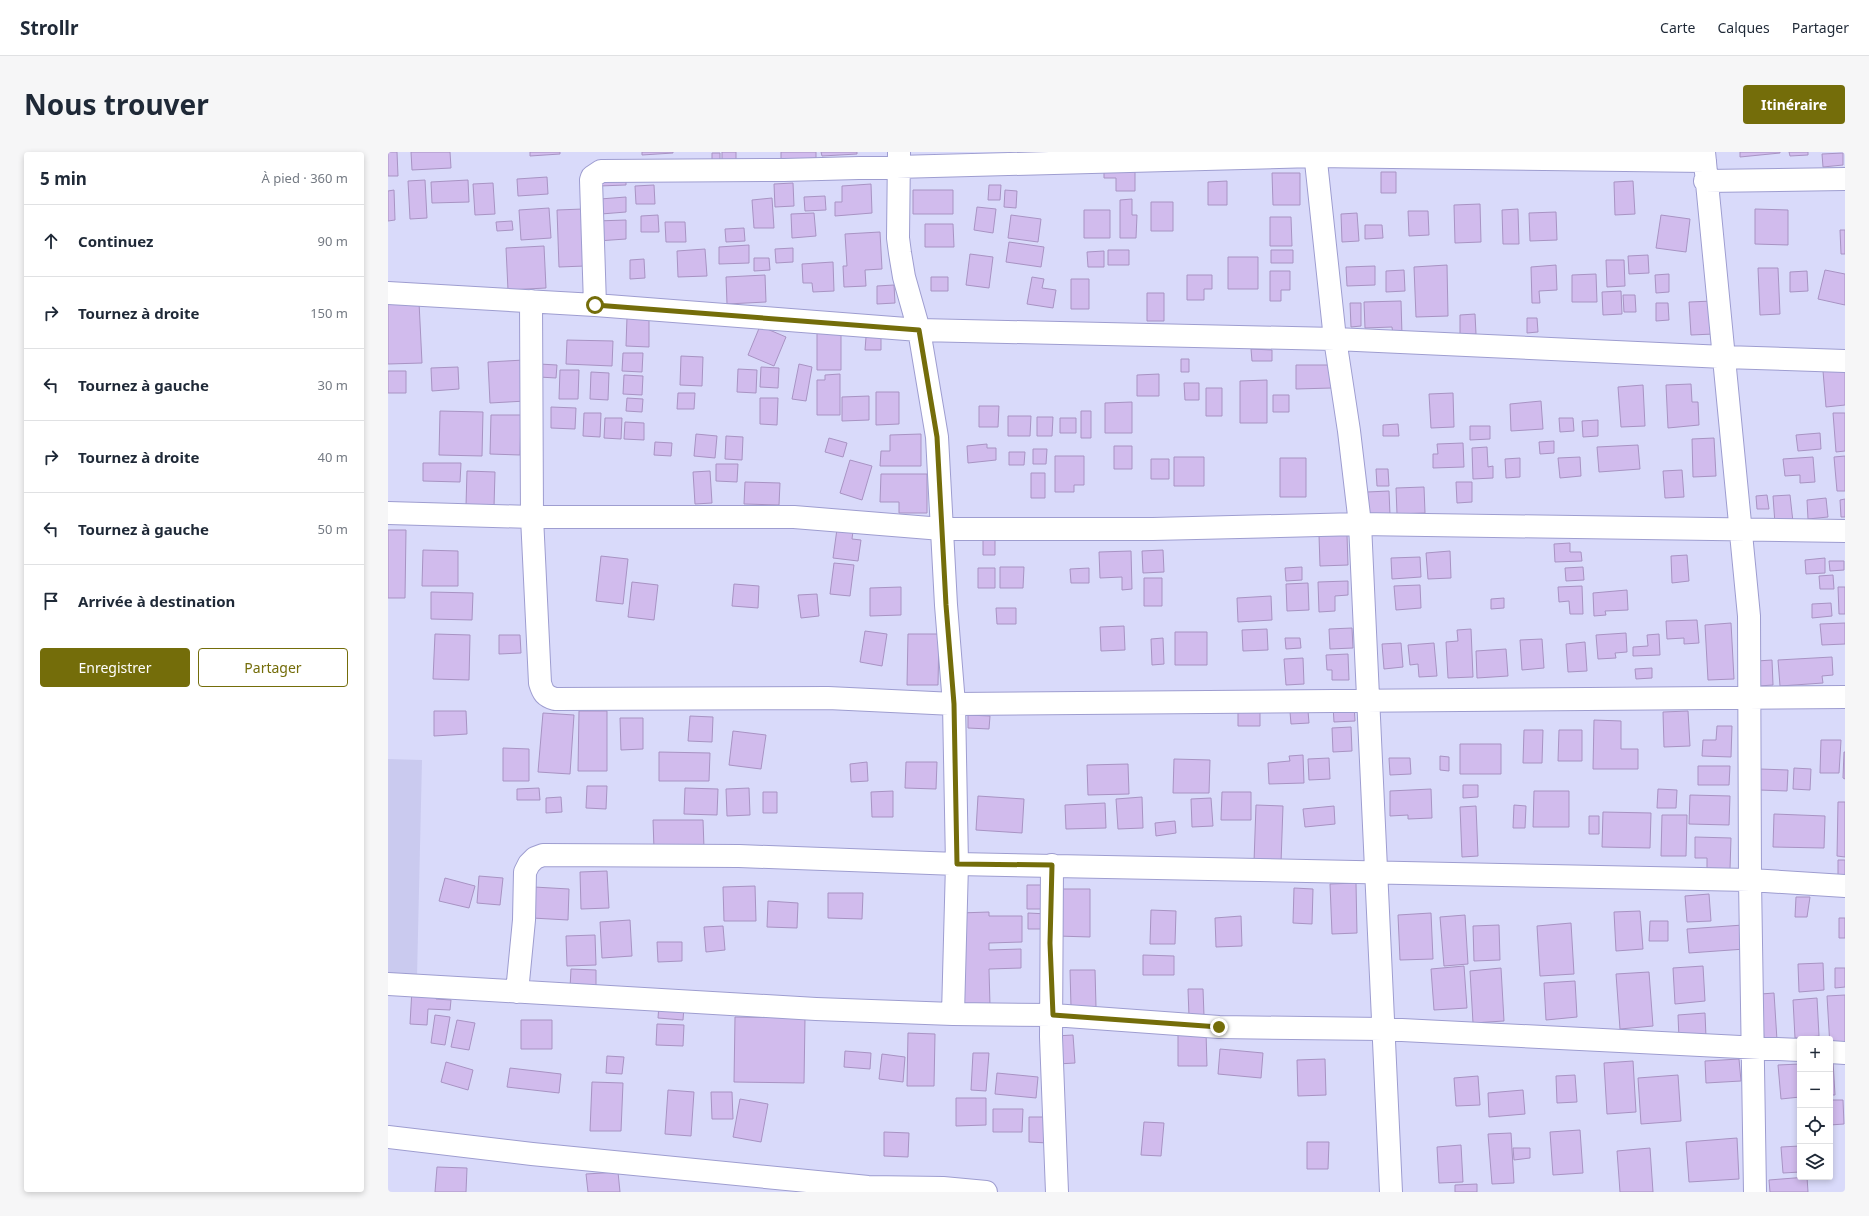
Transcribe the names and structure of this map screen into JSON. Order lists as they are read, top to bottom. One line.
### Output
{"page":{"header":"Strollr","nav":["Carte","Calques","Partager"],"title":"Nous trouver","buttons":["Itinéraire",["Enregistrer","Partager"]],"heading":["5 min","À pied · 360 m"],"list":[["Continuez","90 m"],["Tournez à droite","150 m"],["Tournez à gauche","30 m"],["Tournez à droite","40 m"],["Tournez à gauche","50 m"],"Arrivée à destination"],"map_buttons":["+","−"]}}
